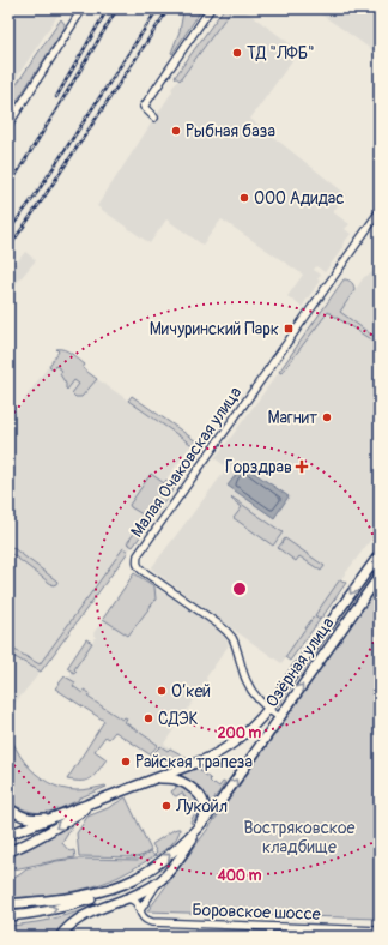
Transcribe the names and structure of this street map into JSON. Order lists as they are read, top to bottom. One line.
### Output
{"streets":{"main road":["Озёрная улица"],"street":["Малая Очаковская улица","Боровское шоссе"]},"crossings":[["Малая Очаковская улица","Озёрная улица"]],"parks":["Востряковское кладбище"],"places":{"other":["ТД \"ЛФБ\"","Рыбная база","ООО Адидас","Магнит","О’кей","СДЭК","Райская трапеза","Лукойл"],"transit":["Мичуринский Парк"],"health":["Горздрав"]},"rings":["200 m","400 m"]}
